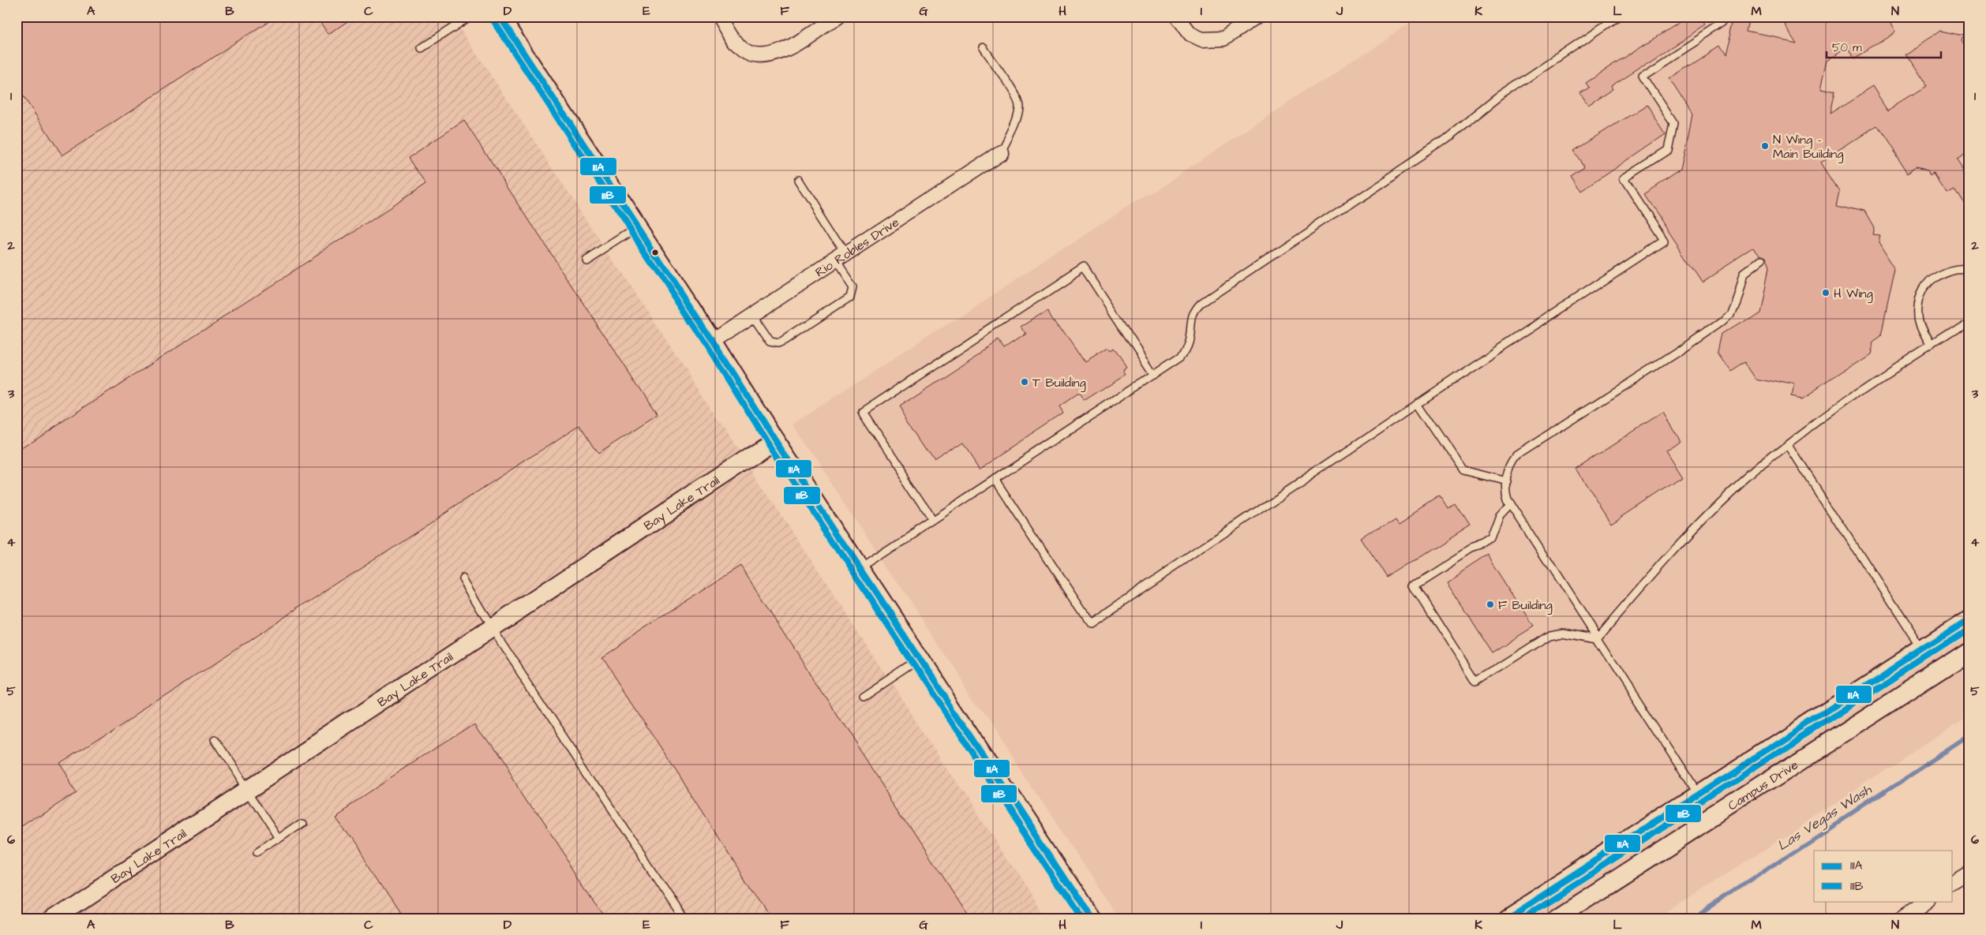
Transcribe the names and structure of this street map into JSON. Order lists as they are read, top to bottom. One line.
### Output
{"streets":{"street":["Rio Robles Drive","Bay Lake Trail","Campus Drive"]},"water":["Las Vegas Wash"],"places":["N Wing - Main Building","H Wing","T Building","F Building"],"lines":["transit line 111A","transit line 111B"],"legend":["111A","111B"],"scale_bar":"50 m","grid":{"columns":["A","B","C","D","E","F","G","H","I","J","K","L","M","N"],"rows":["1","2","3","4","5","6"]}}
